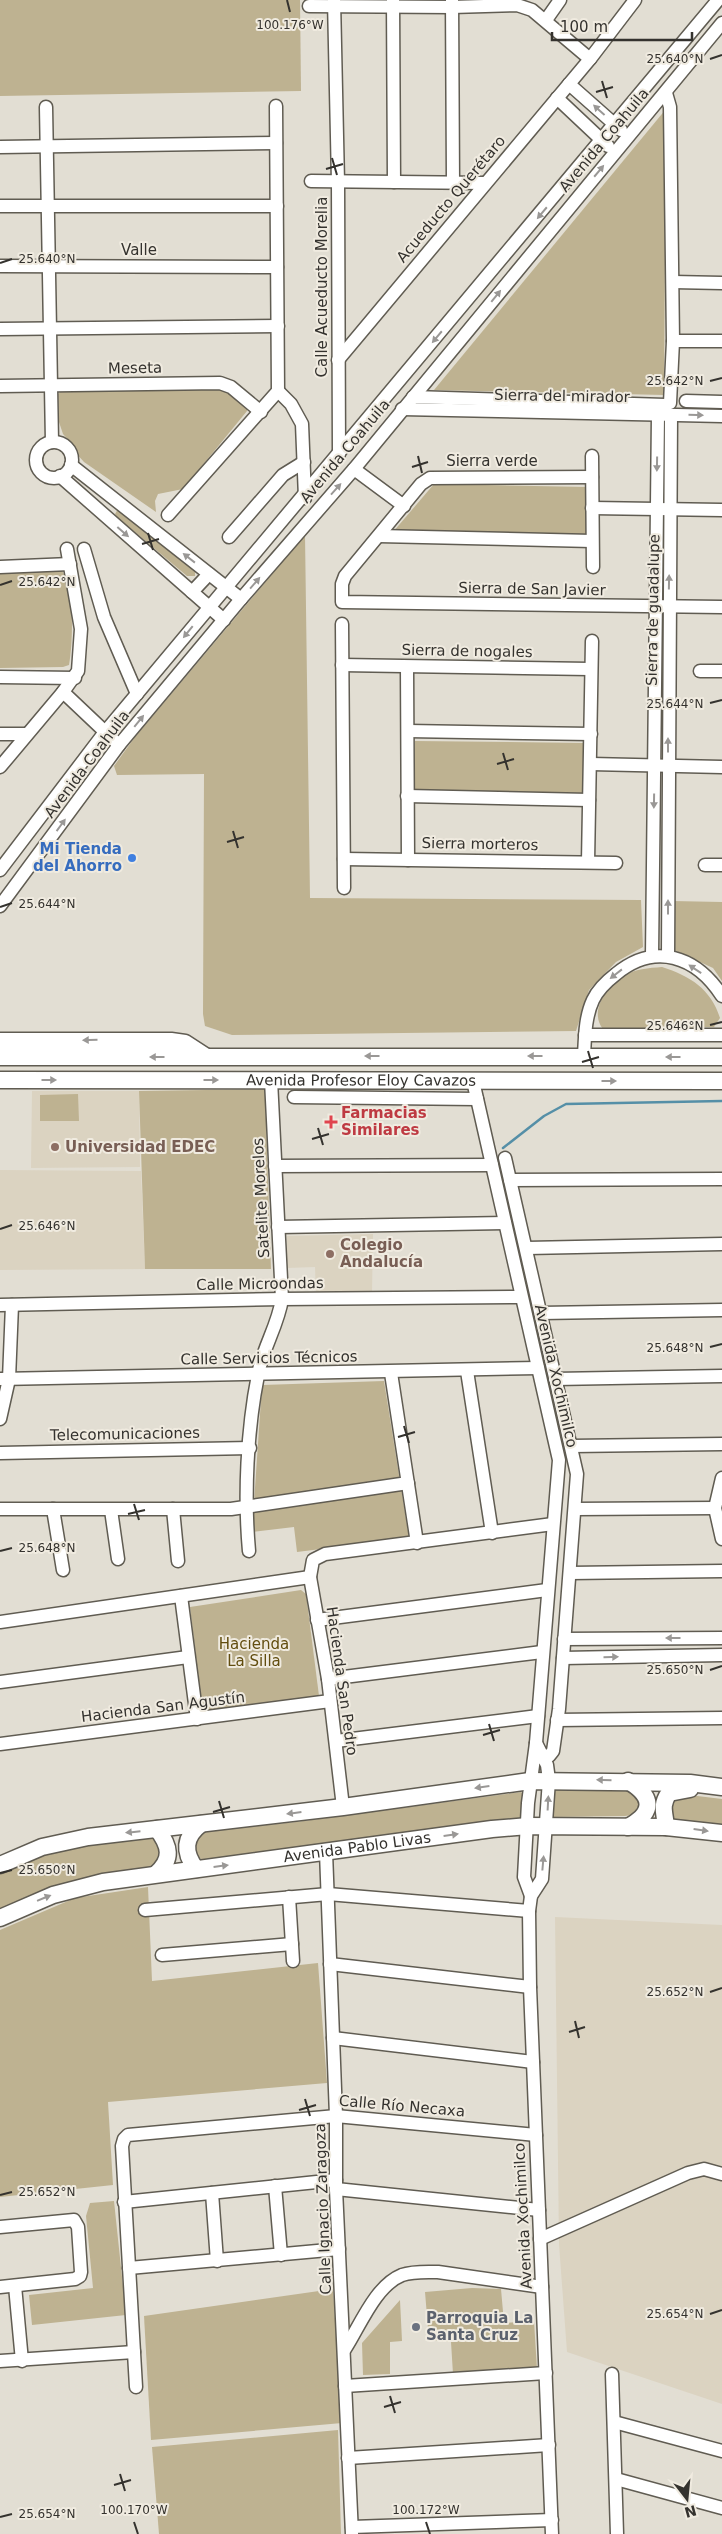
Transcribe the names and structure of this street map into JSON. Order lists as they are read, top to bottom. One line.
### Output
{"streets":{"main road":["Avenida Profesor Eloy Cavazos","Avenida Pablo Livas"],"street":["Avenida Coahuila","Acueducto Querétaro","Valle","Calle Acueducto Morelia","Meseta","Sierra del mirador","Sierra verde","Sierra de San Javier","Sierra de guadalupe","Sierra de nogales","Sierra morteros","Satelite Morelos","Calle Microondas","Calle Servicios Técnicos","Avenida Xochimilco","Telecomunicaciones","Hacienda San Pedro","Hacienda San Agustín","Calle Río Necaxa","Calle Ignacio Zaragoza"]},"crossings":[["Avenida Coahuila","Calle Acueducto Morelia"],["Avenida Coahuila","Sierra del mirador"],["Acueducto Querétaro","Calle Acueducto Morelia"],["Sierra del mirador","Sierra de guadalupe"],["Sierra verde","Sierra de San Javier"],["Sierra de San Javier","Sierra de guadalupe"],["Avenida Profesor Eloy Cavazos","Satelite Morelos"],["Avenida Profesor Eloy Cavazos","Avenida Xochimilco"],["Satelite Morelos","Calle Microondas"],["Satelite Morelos","Calle Servicios Técnicos"],["Satelite Morelos","Telecomunicaciones"],["Calle Microondas","Avenida Xochimilco"],["Calle Servicios Técnicos","Avenida Xochimilco"],["Avenida Xochimilco","Avenida Pablo Livas"],["Avenida Xochimilco","Calle Río Necaxa"],["Hacienda San Pedro","Hacienda San Agustín"],["Avenida Pablo Livas","Calle Ignacio Zaragoza"],["Calle Río Necaxa","Calle Ignacio Zaragoza"]],"parks":["Hacienda La Silla"],"places":{"other":["Mi Tienda del Ahorro","Universidad EDEC","Colegio Andalucía","Parroquia La Santa Cruz"],"health":["Farmacias Similares"]},"scale_bar":"100 m","north":"bottom","coordinates":["100.176°W","25.640°N","25.642°N","25.644°N","25.646°N","25.648°N","25.650°N","25.652°N","25.654°N","100.170°W","100.172°W"]}
